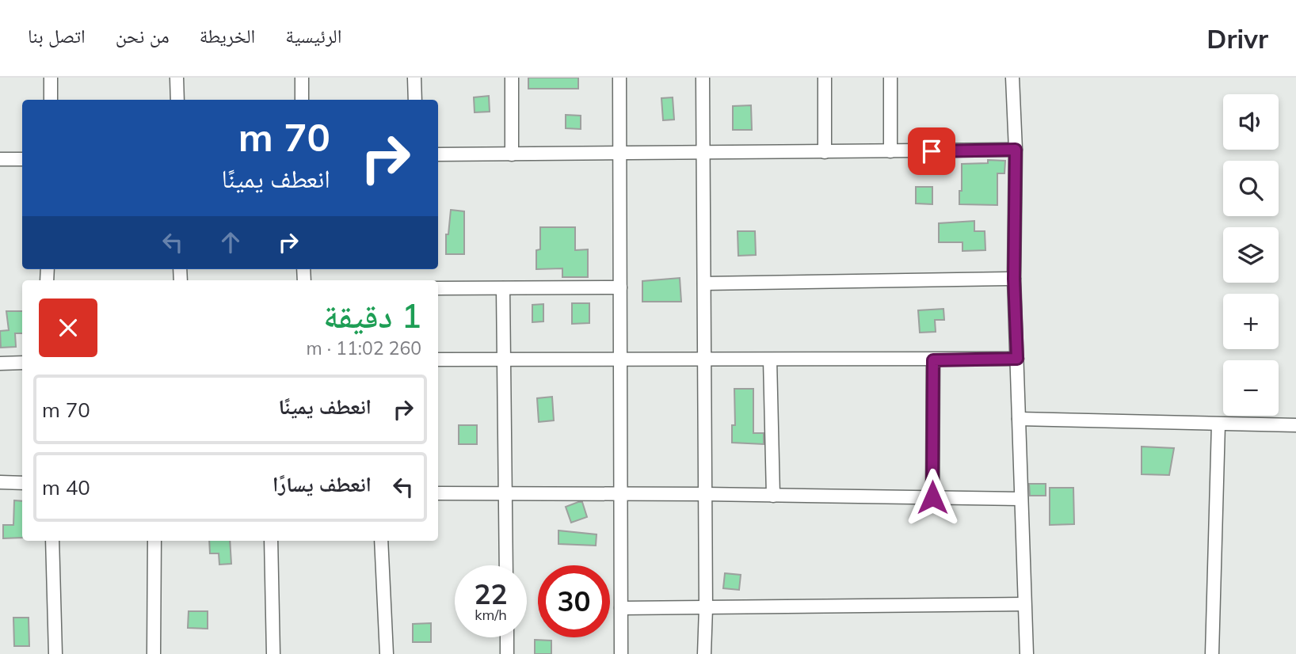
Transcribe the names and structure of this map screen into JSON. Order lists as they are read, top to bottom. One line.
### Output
{"page":{"header":"Drivr","nav":["الرئيسية","الخريطة","من نحن","اتصل بنا"],"map_buttons":["+","−"],"turn":["70 m","انعطف يمينًا"],"heading":["1 دقيقة","260 m · 11:02"],"list":[{"name":"انعطف يمينًا","value":"70 m"},{"name":"انعطف يسارًا","value":"40 m"}],"speed":"22 km/h","limit":"30"}}
